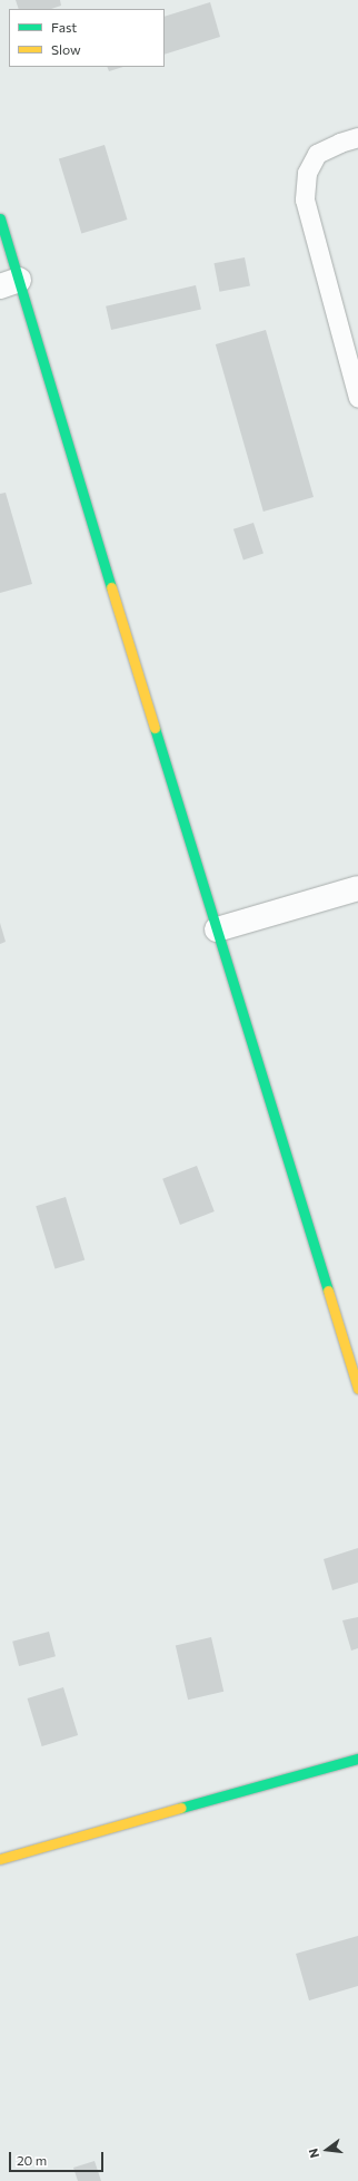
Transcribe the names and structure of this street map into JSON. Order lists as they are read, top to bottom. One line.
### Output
{"legend":["Fast","Slow"],"scale_bar":"20 m","north":"left"}
